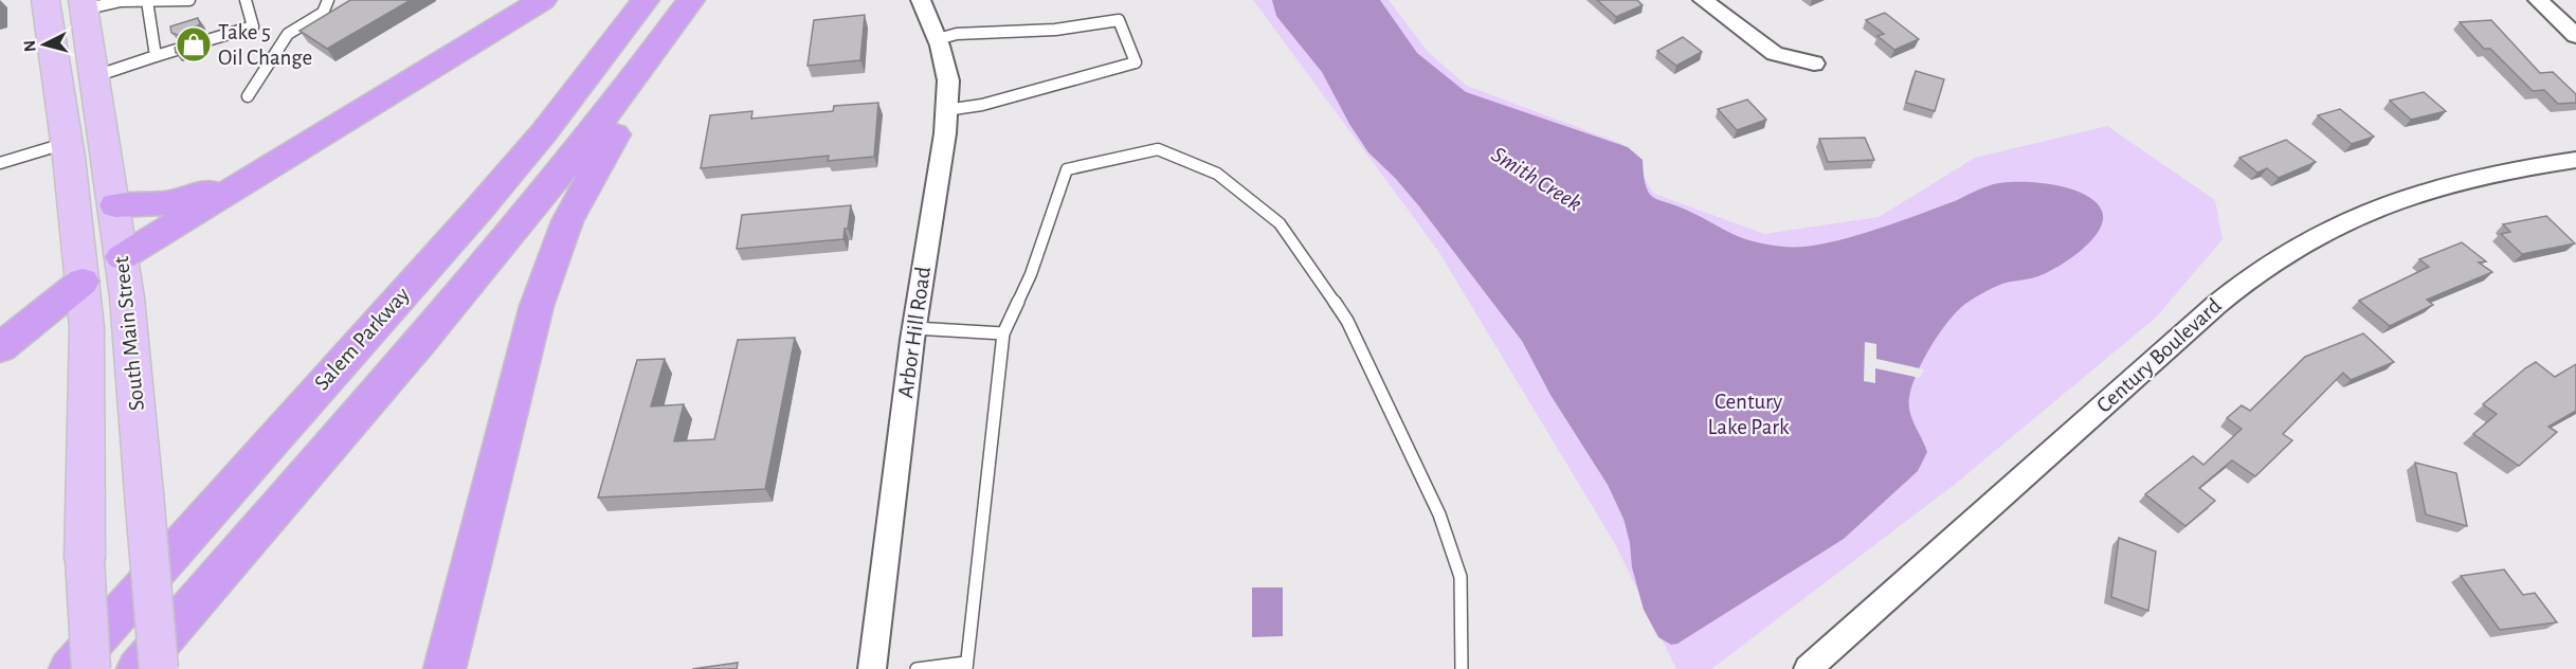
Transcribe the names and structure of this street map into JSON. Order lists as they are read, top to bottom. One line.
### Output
{"streets":{"highway":["Salem Parkway"],"main road":["South Main Street"],"street":["Arbor Hill Road","Century Boulevard"]},"water":["Smith Creek"],"parks":["Century Lake Park"],"places":{"shop":["Take 5 Oil Change"]},"north":"left"}
